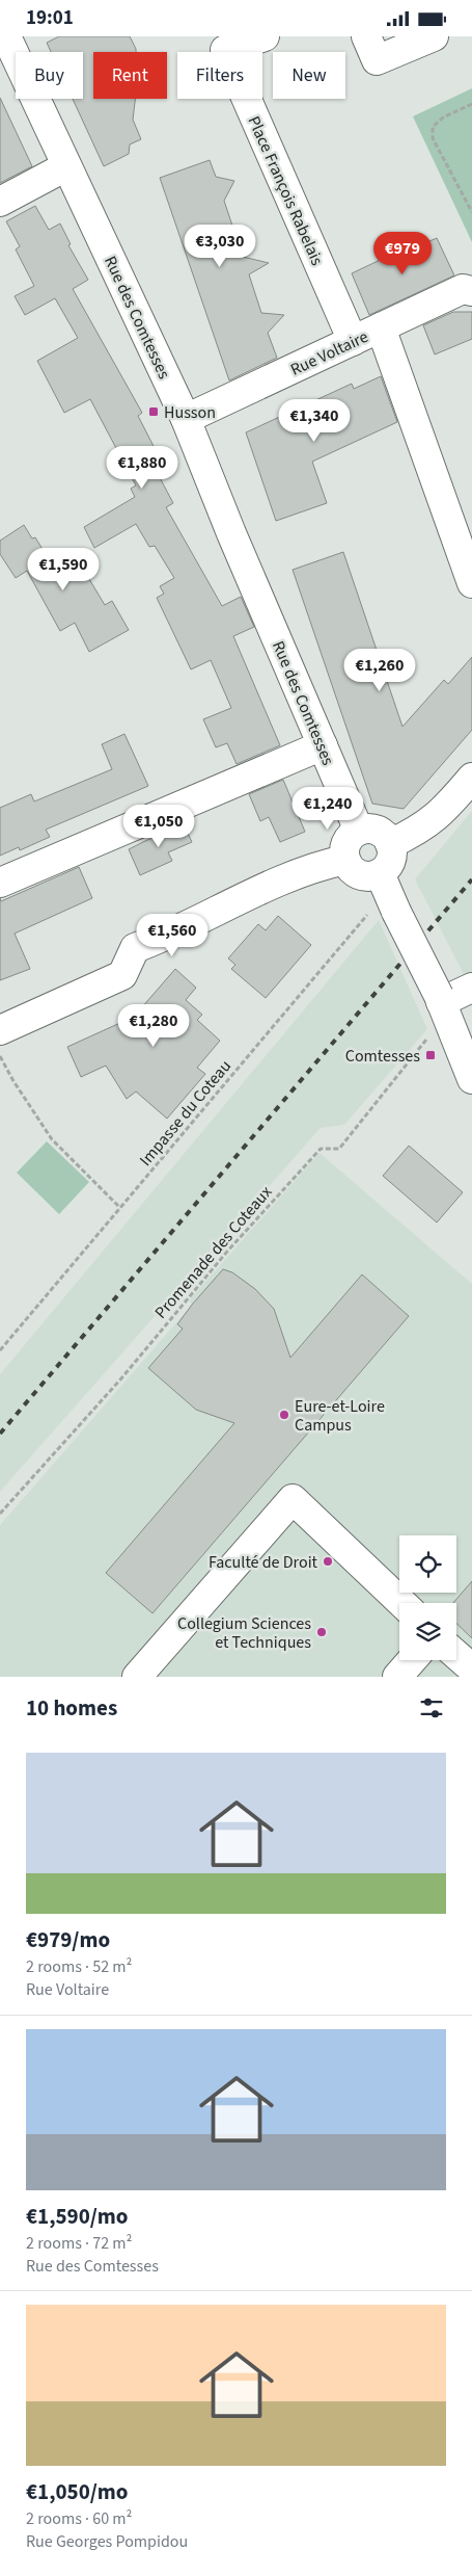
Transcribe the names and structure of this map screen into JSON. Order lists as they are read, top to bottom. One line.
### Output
{"streets":{"street":["Place François Rabelais","Rue des Comtesses","Rue Voltaire"],"path":["Impasse du Coteau","Promenade des Coteaux"]},"crossings":[["Place François Rabelais","Rue Voltaire"],["Rue des Comtesses","Rue Voltaire"]],"places":{"transit":["Husson","Comtesses"],"other":["Eure-et-Loire Campus","Faculté de Droit","Collegium Sciences et Techniques"]},"page":{"status":"19:01","chip":["Buy","Rent","Filters","New"],"price":["€3,030","€979","€1,340","€1,880","€1,590","€1,260","€1,240","€1,050","€1,560","€1,280"],"heading":"10 homes","list":[{"name":"€979/mo","note":"2 rooms · 52 m² · Rue Voltaire"},{"name":"€1,590/mo","note":"2 rooms · 72 m² · Rue des Comtesses"},{"name":"€1,050/mo","note":"2 rooms · 60 m² · Rue Georges Pompidou"}]}}
